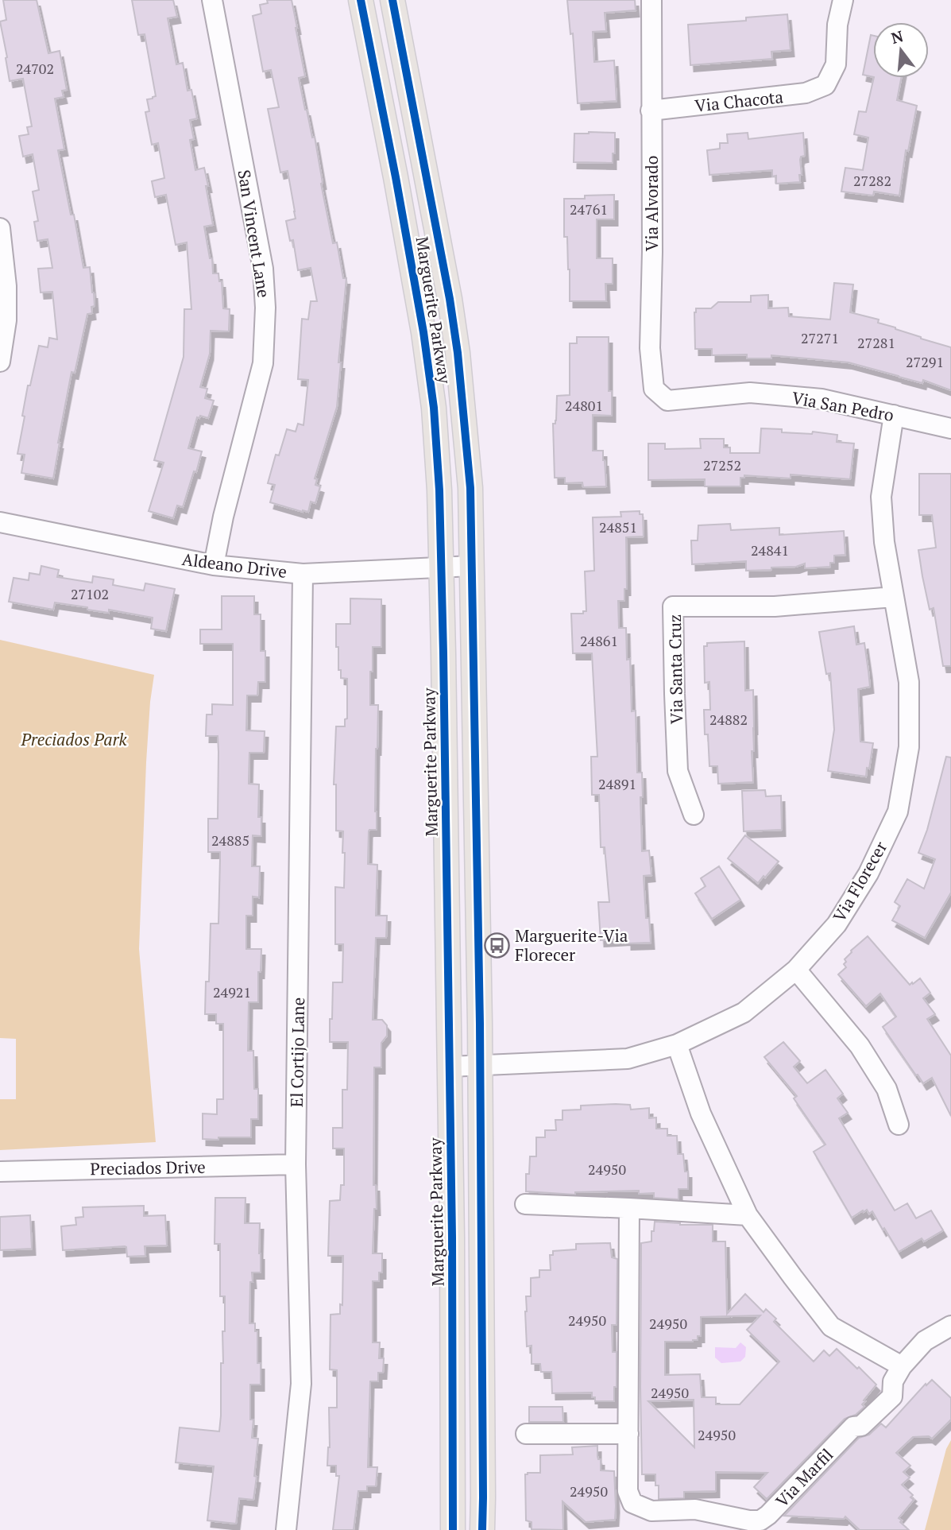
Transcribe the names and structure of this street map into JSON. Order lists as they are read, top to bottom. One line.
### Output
{"streets":{"main road":["Marguerite Parkway"],"street":["Via Chacota","Via Alvorado","San Vincent Lane","Via San Pedro","Aldeano Drive","Via Santa Cruz","Via Florecer","El Cortijo Lane","Preciados Drive","Via Marfil"]},"crossings":[["Via Chacota","Via Alvorado"],["Via Alvorado","Via San Pedro"],["San Vincent Lane","Aldeano Drive"],["Marguerite Parkway","Aldeano Drive"],["Marguerite Parkway","Via Florecer"],["Via San Pedro","Via Florecer"],["Aldeano Drive","El Cortijo Lane"],["Via Santa Cruz","Via Florecer"],["El Cortijo Lane","Preciados Drive"]],"parks":["Preciados Park"],"places":{"bus stop":["Marguerite-Via Florecer"]},"house_numbers":["24702","27282","24761","27271","27281","27291","24801","27252","24851","24841","27102","24861","24882","24891","24885","24921","24950","24950","24950","24950","24950","24950"],"north":"top"}
